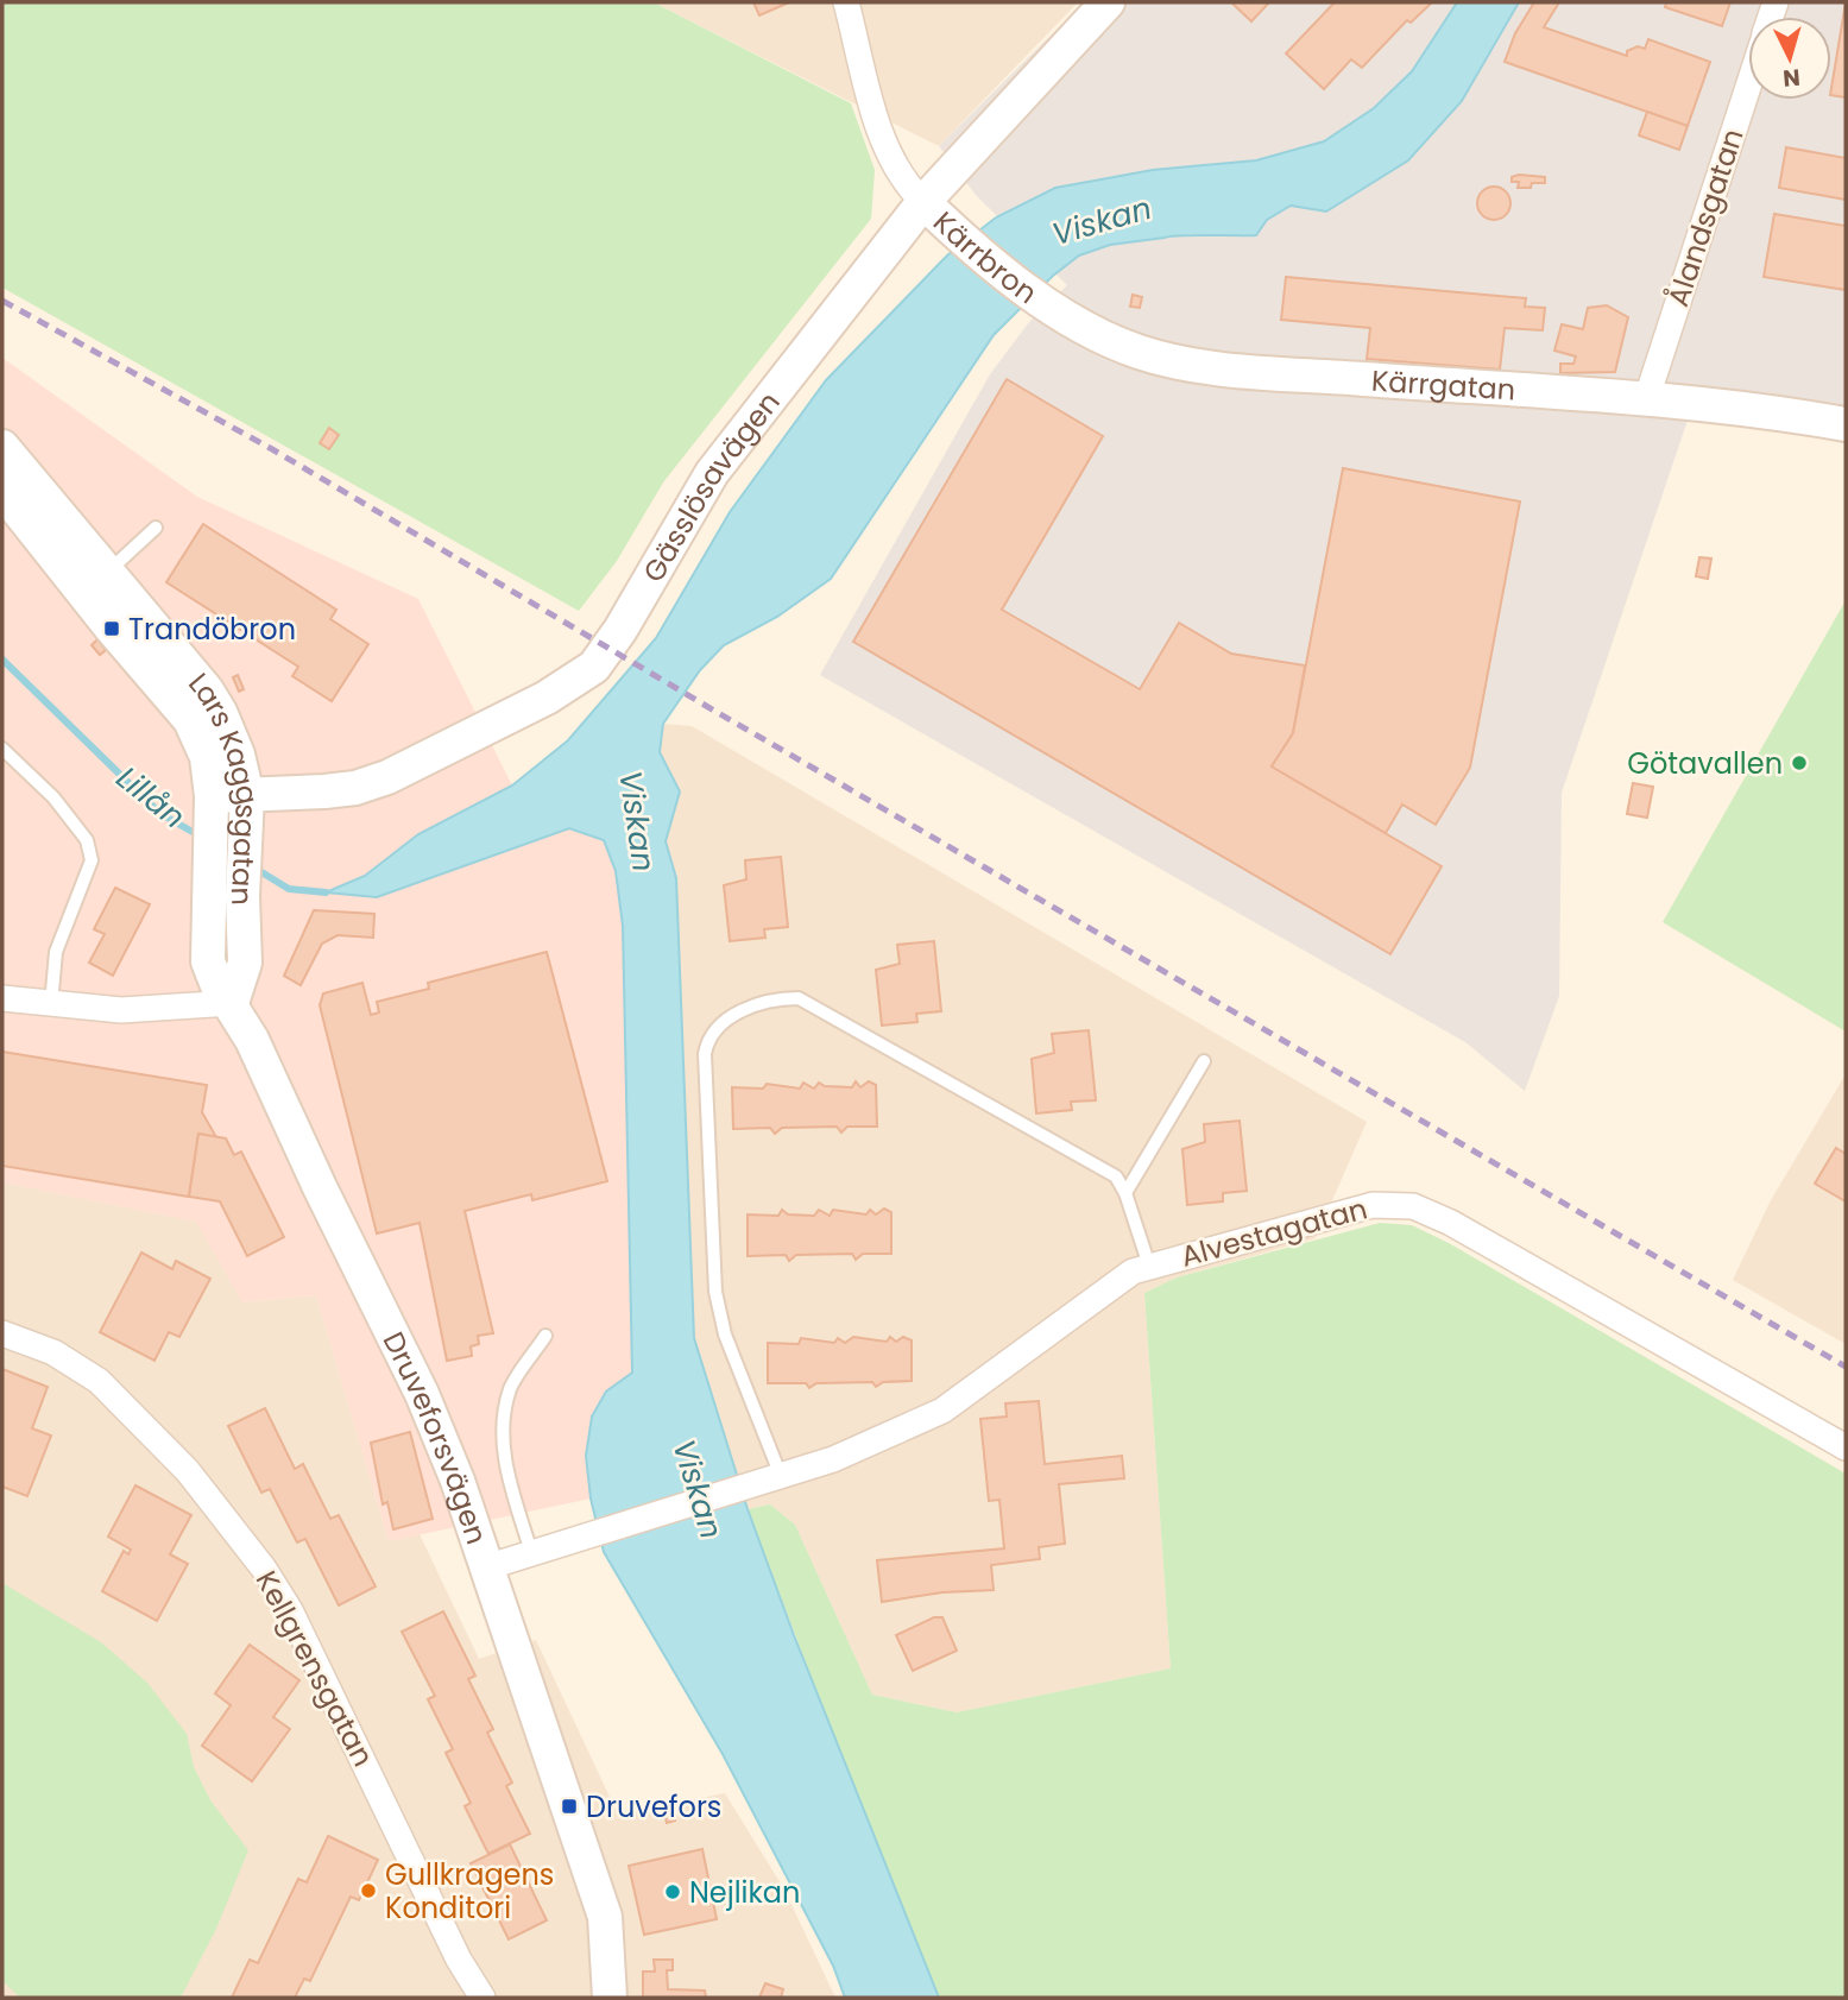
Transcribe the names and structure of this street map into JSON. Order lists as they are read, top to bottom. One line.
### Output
{"streets":{"street":["Ålandsgatan","Kärrbron","Kärrgatan","Gässlösavägen","Lars Kaggsgatan","Alvestagatan","Druveforsvägen","Kellgrensgatan"]},"crossings":[["Ålandsgatan","Kärrgatan"],["Kärrbron","Kärrgatan"],["Kärrbron","Gässlösavägen"],["Gässlösavägen","Lars Kaggsgatan"],["Lars Kaggsgatan","Druveforsvägen"]],"water":["Viskan","Lillån"],"places":{"transit":["Trandöbron","Druvefors"],"other":["Götavallen","Gullkragens Konditori","Nejlikan"]},"north":"bottom"}
